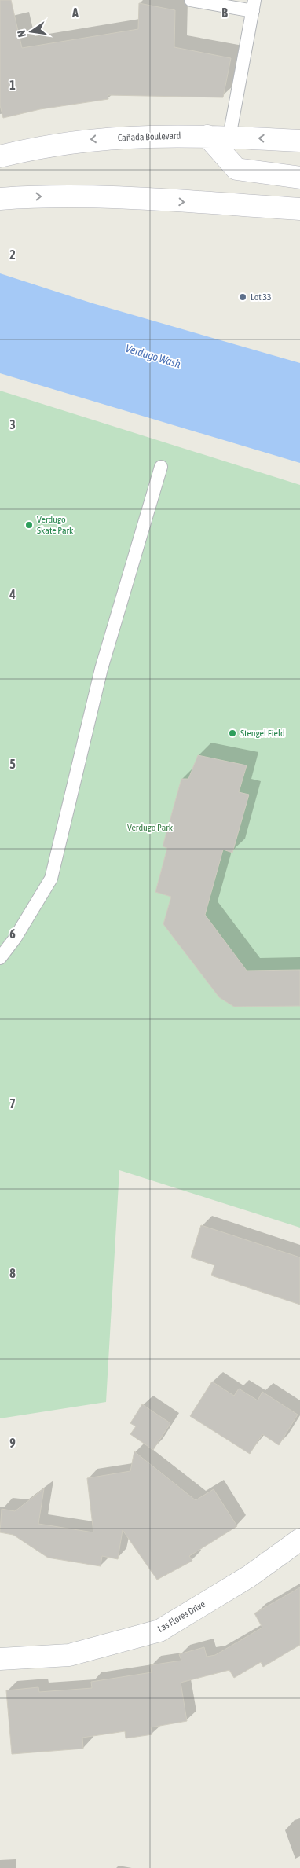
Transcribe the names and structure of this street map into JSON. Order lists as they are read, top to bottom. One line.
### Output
{"streets":{"main road":["Cañada Boulevard","Las Flores Drive"]},"water":["Verdugo Wash"],"parks":["Verdugo Park"],"places":["Lot 33","Verdugo Skate Park","Stengel Field"],"north":"left","grid":{"columns":["A","B"],"rows":["1","2","3","4","5","6","7","8","9"]}}
